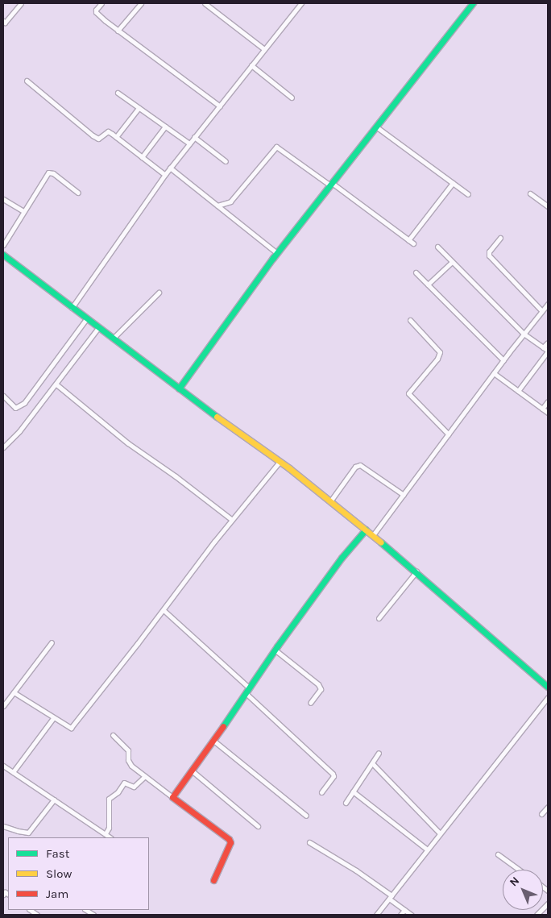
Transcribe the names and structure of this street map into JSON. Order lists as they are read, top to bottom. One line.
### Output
{"legend":["Fast","Slow","Jam"],"north":"top left"}
